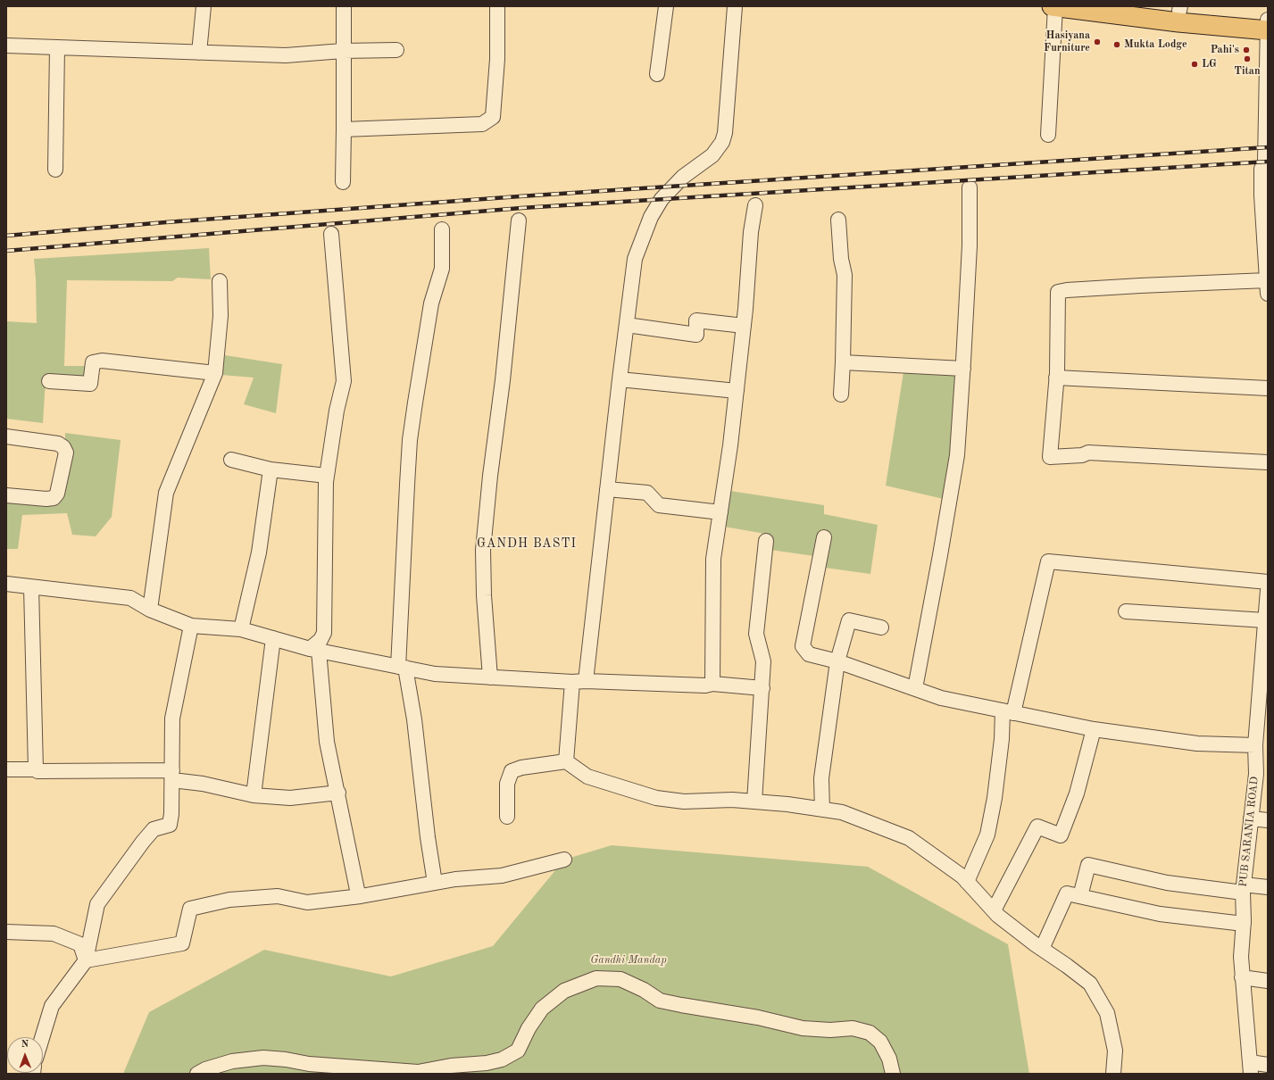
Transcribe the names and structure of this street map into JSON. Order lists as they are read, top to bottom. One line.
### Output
{"streets":{"street":["PUB SARANIA ROAD"]},"districts":["GANDH BASTI"],"parks":["Gandhi Mandap"],"places":["Hasiyana Furniture","Mukta Lodge","Pahi's","Titan","LG"],"north":"top"}
